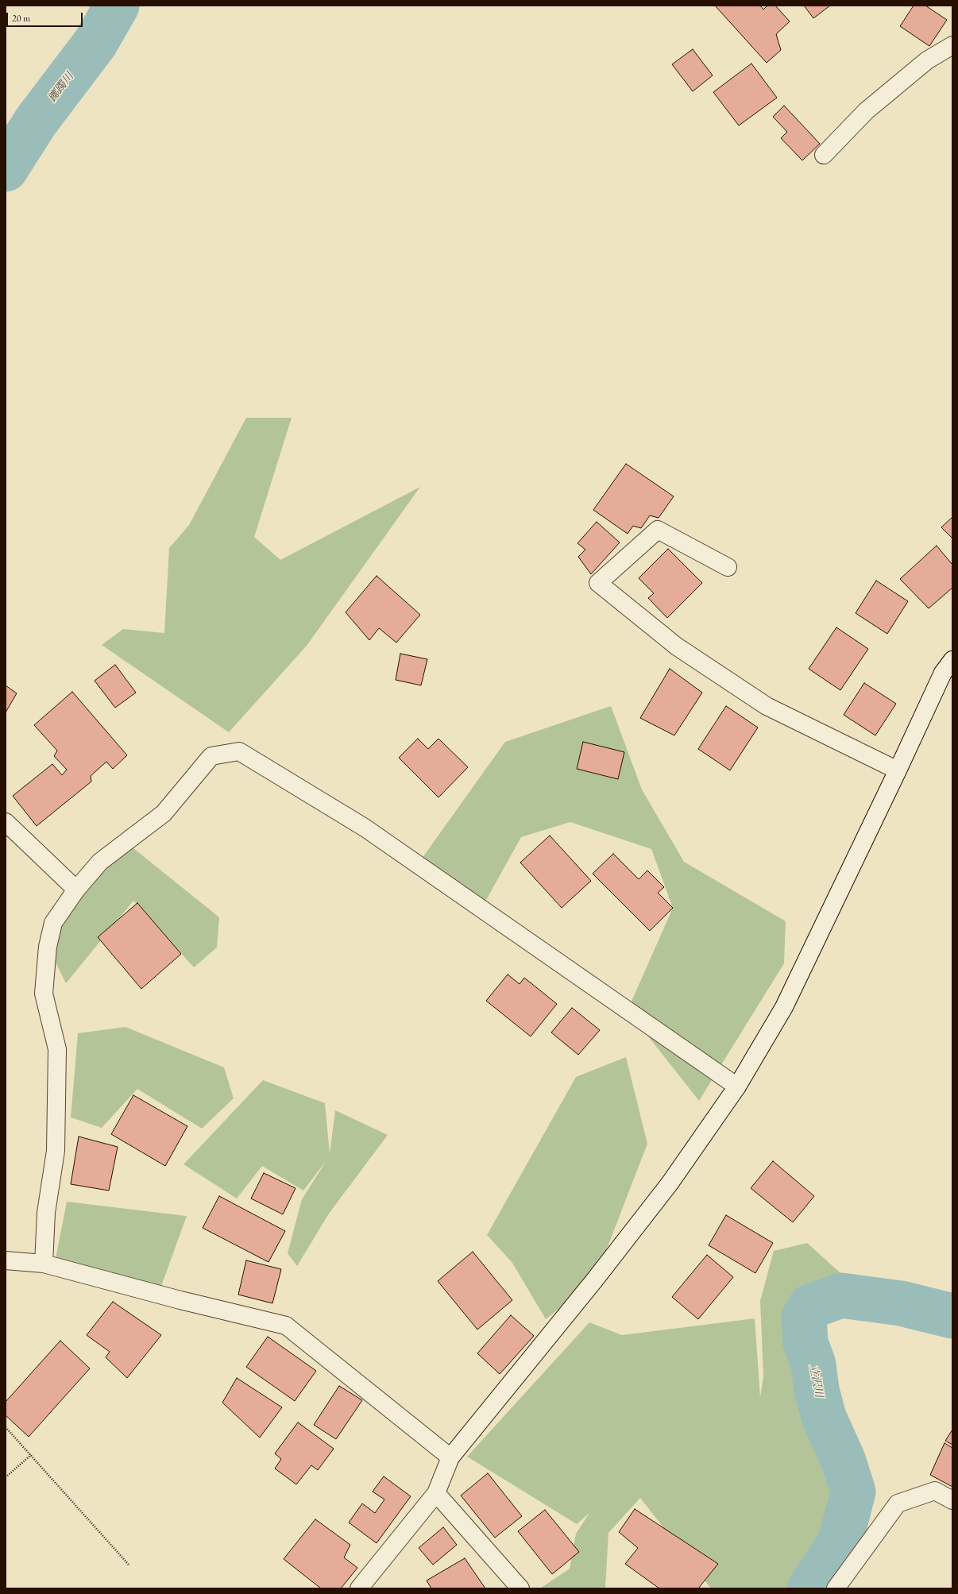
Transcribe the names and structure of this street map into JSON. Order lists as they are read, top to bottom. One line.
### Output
{"water":["躑躅川","立沢川"],"scale_bar":"20 m"}
